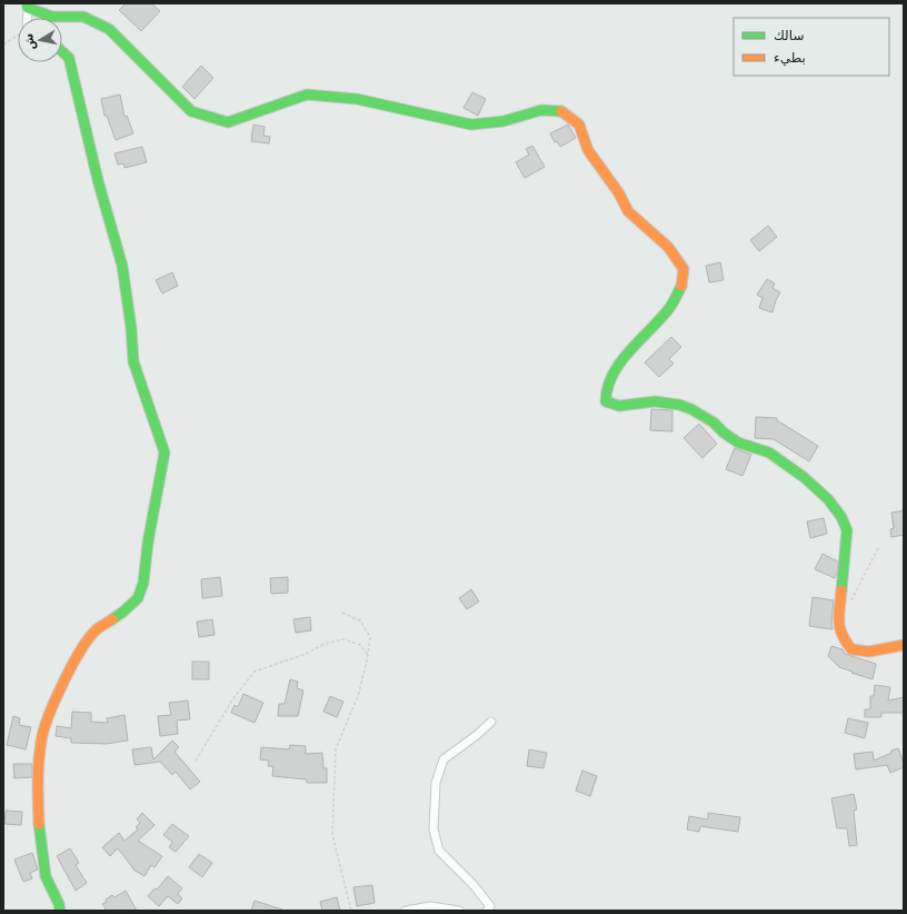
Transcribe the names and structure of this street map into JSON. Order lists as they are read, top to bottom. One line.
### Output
{"legend":["سالك","بطيء"],"north":"left"}
